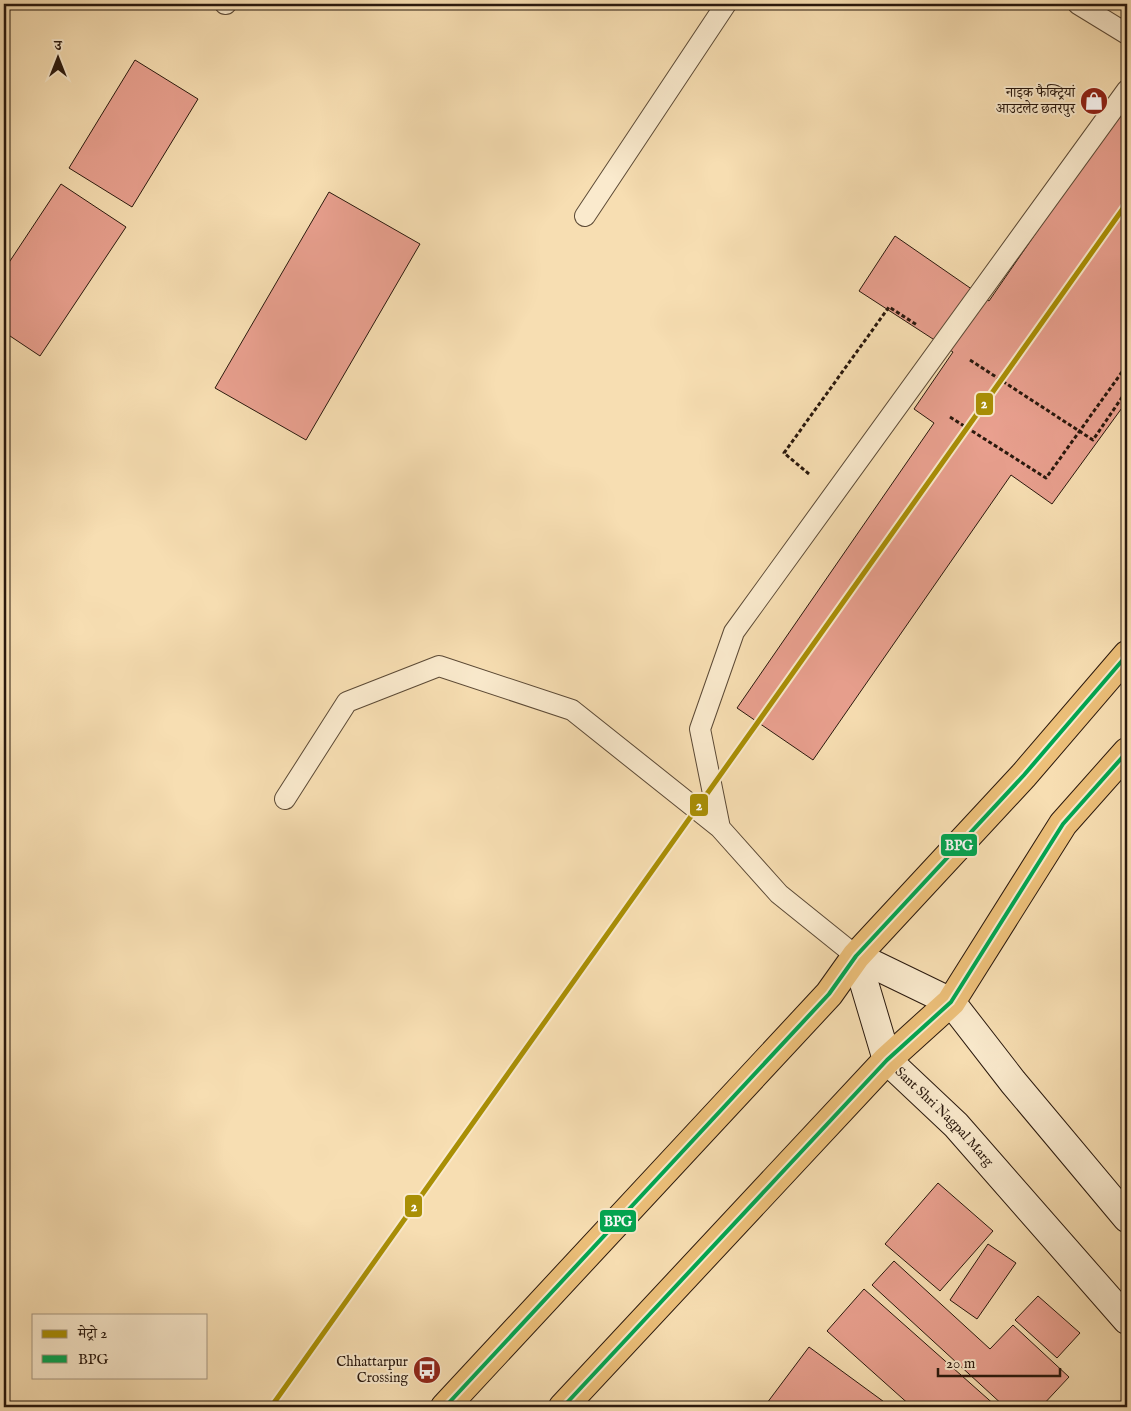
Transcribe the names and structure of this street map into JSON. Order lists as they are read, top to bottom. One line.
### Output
{"streets":{"main road":["Sant Shri Nagpal Marg"]},"places":{"shop":["नाइक फैक्ट्रियां आउटलेट छतरपुर"],"bus stop":["Chhattarpur Crossing"]},"lines":["metro line 2","transit line BPG"],"legend":["मेट्रो 2","BPG"],"scale_bar":"20 m","north":"top"}
